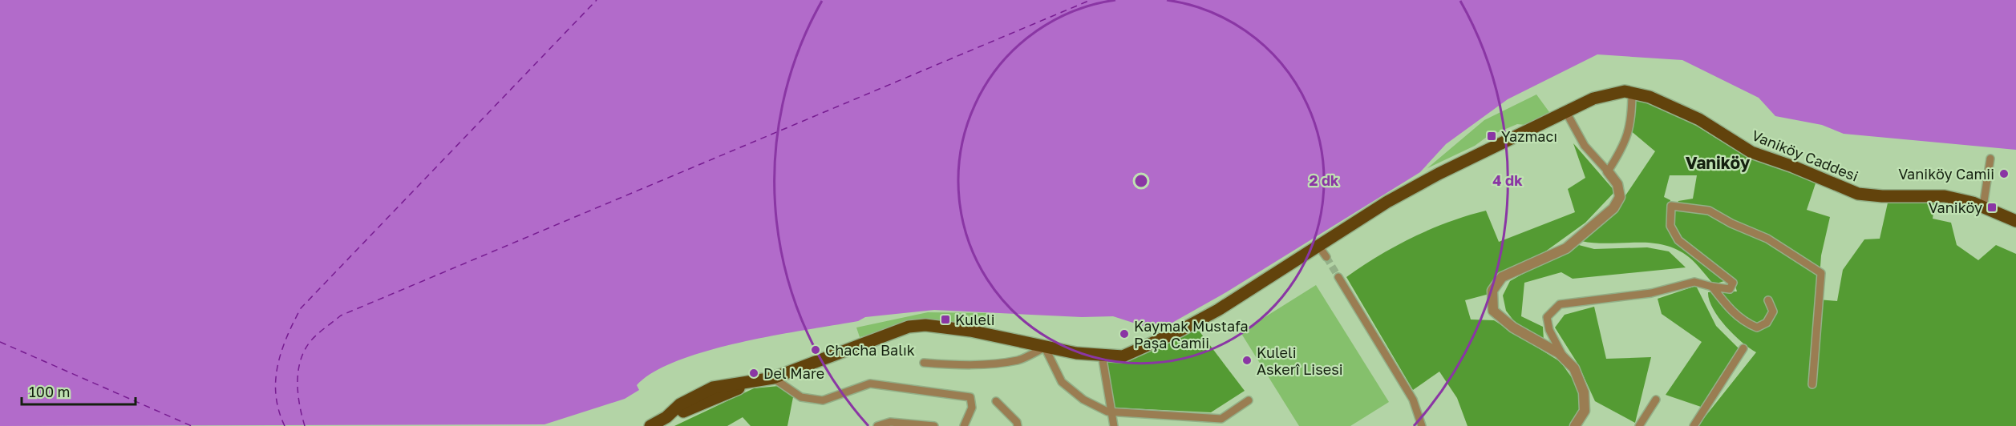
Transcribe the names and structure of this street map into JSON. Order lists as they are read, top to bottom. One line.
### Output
{"streets":{"main road":["Vaniköy Caddesi"]},"districts":["Vaniköy"],"places":{"transit":["Yazmacı","Vaniköy","Kuleli"],"other":["Vaniköy Camii","Kaymak Mustafa Paşa Camii","Chacha Balık","Kuleli Askerî Lisesi","Del Mare"]},"scale_bar":"100 m","rings":["2 dk","4 dk"]}
